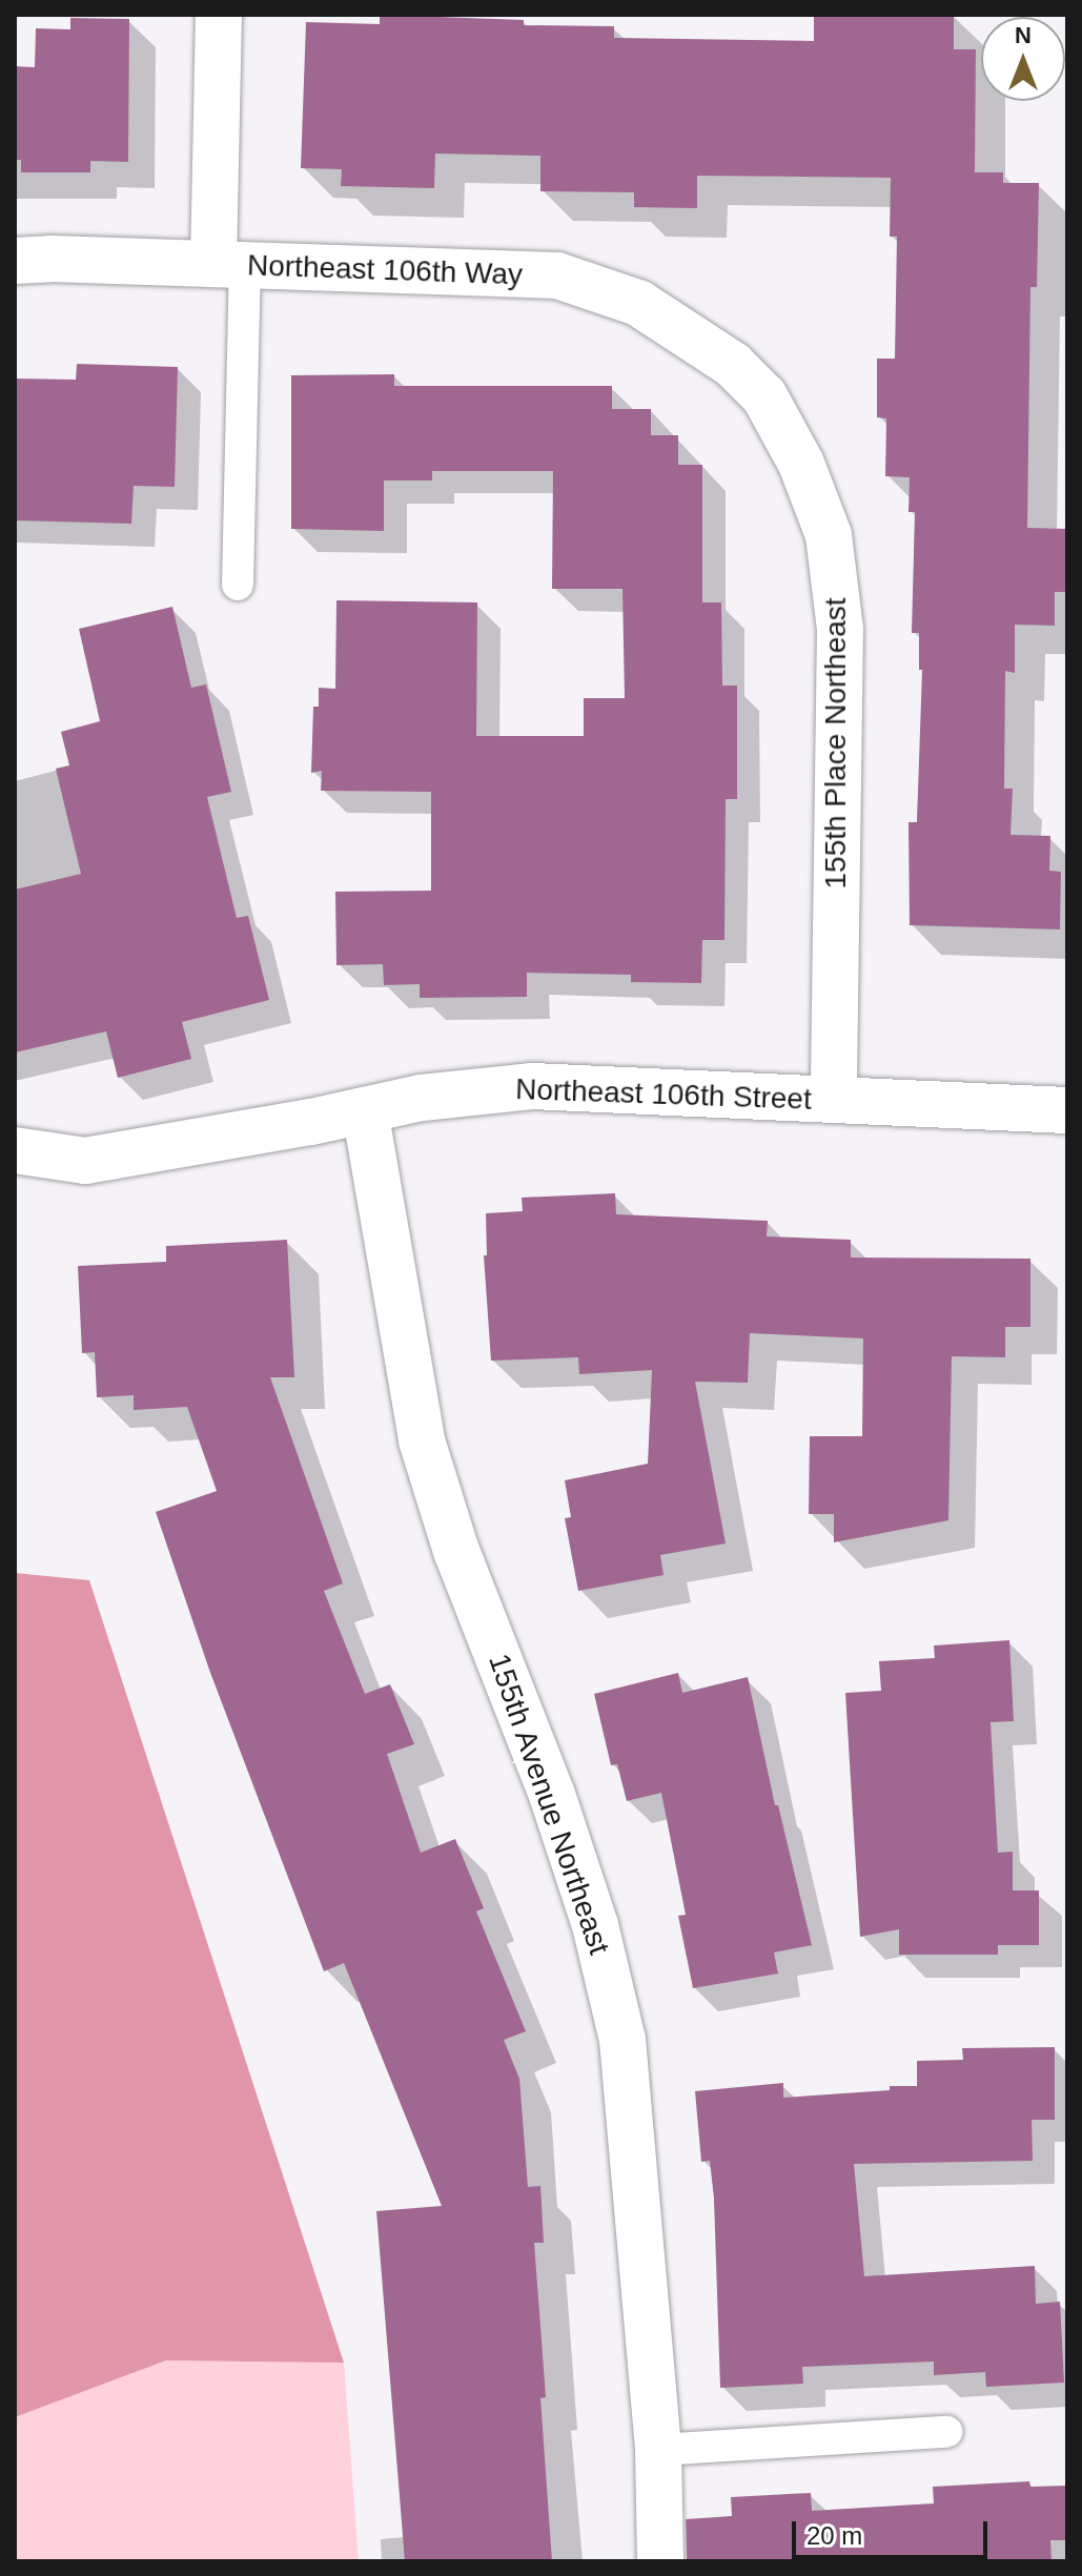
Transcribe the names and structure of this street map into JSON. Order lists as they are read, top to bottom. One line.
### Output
{"streets":{"street":["Northeast 106th Way","155th Place Northeast","Northeast 106th Street","155th Avenue Northeast"]},"crossings":[["Northeast 106th Way","155th Place Northeast"],["155th Place Northeast","Northeast 106th Street"],["Northeast 106th Street","155th Avenue Northeast"]],"scale_bar":"20 m","north":"top"}
